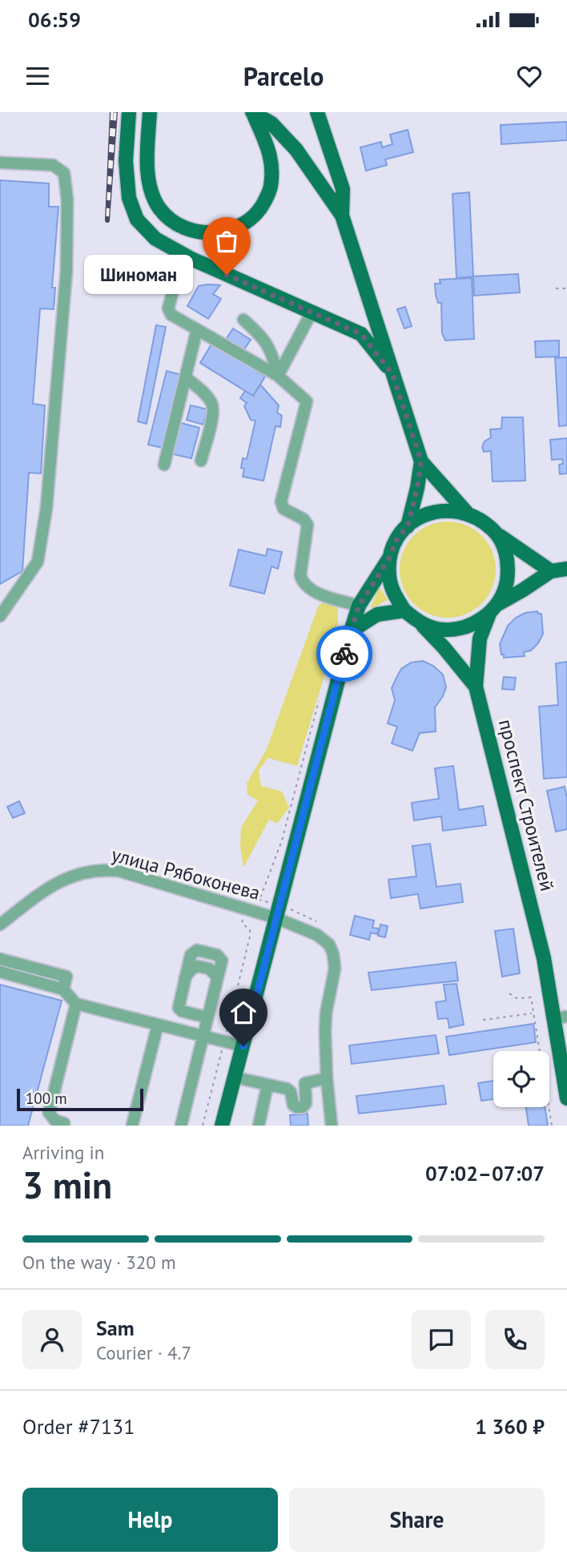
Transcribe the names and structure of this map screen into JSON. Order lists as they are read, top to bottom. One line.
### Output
{"streets":{"main road":["проспект Строителей"],"street":["улица Рябоконева"]},"places":["Шиноман"],"scale_bar":"100 m","page":{"status":"06:59","header":"Parcelo","bubble":"Шиноман","scale":"100 m","heading":["3 min","Arriving in","07:02–07:07"],"panel":["Sam","Courier · 4.7","Order #7131","1 360 ₽"],"bar":"On the way · 320 m","buttons":["Help","Share"]}}
